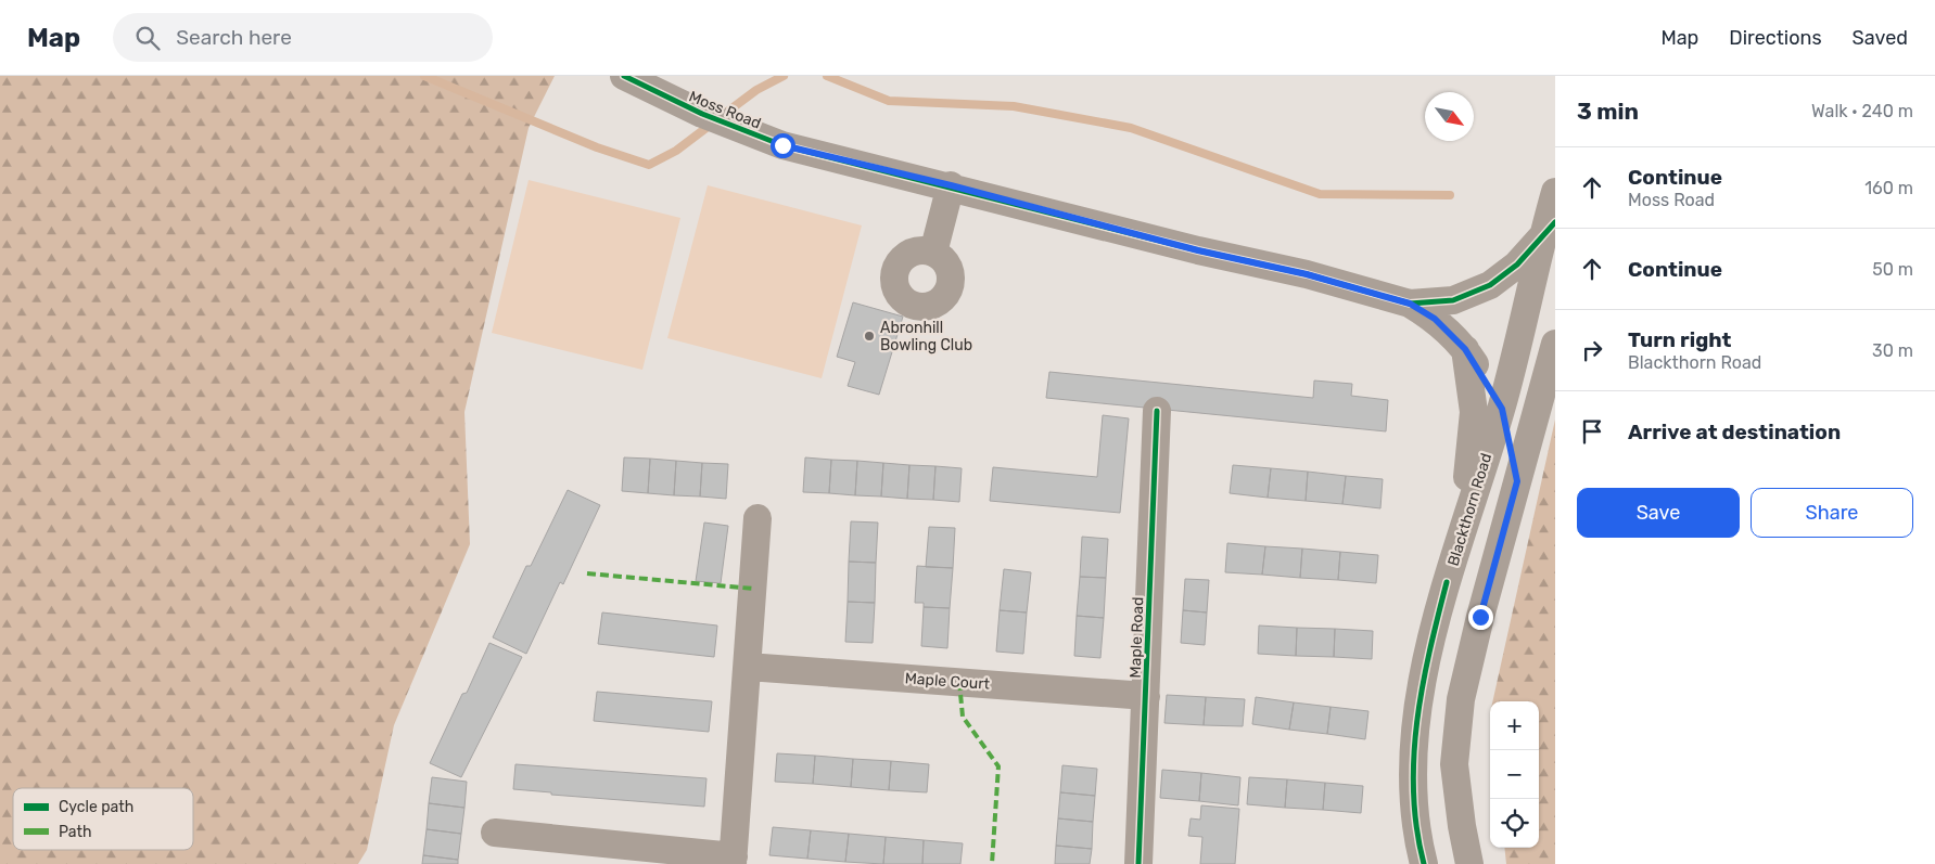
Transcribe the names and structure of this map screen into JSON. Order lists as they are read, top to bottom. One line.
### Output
{"streets":{"street":["Moss Road","Blackthorn Road","Maple Road","Maple Court"]},"crossings":[["Moss Road","Blackthorn Road"],["Maple Road","Maple Court"]],"places":["Abronhill Bowling Club"],"legend":["Cycle path","Path"],"north":"bottom right","page":{"header":"Map","search":"Search here","nav":["Map","Directions","Saved"],"heading":["3 min","Walk · 240 m"],"list":[["Continue","Moss Road","160 m"],["Continue","50 m"],["Turn right","Blackthorn Road","30 m"],"Arrive at destination"],"buttons":["Save","Share"],"map_buttons":["+","−"]}}
